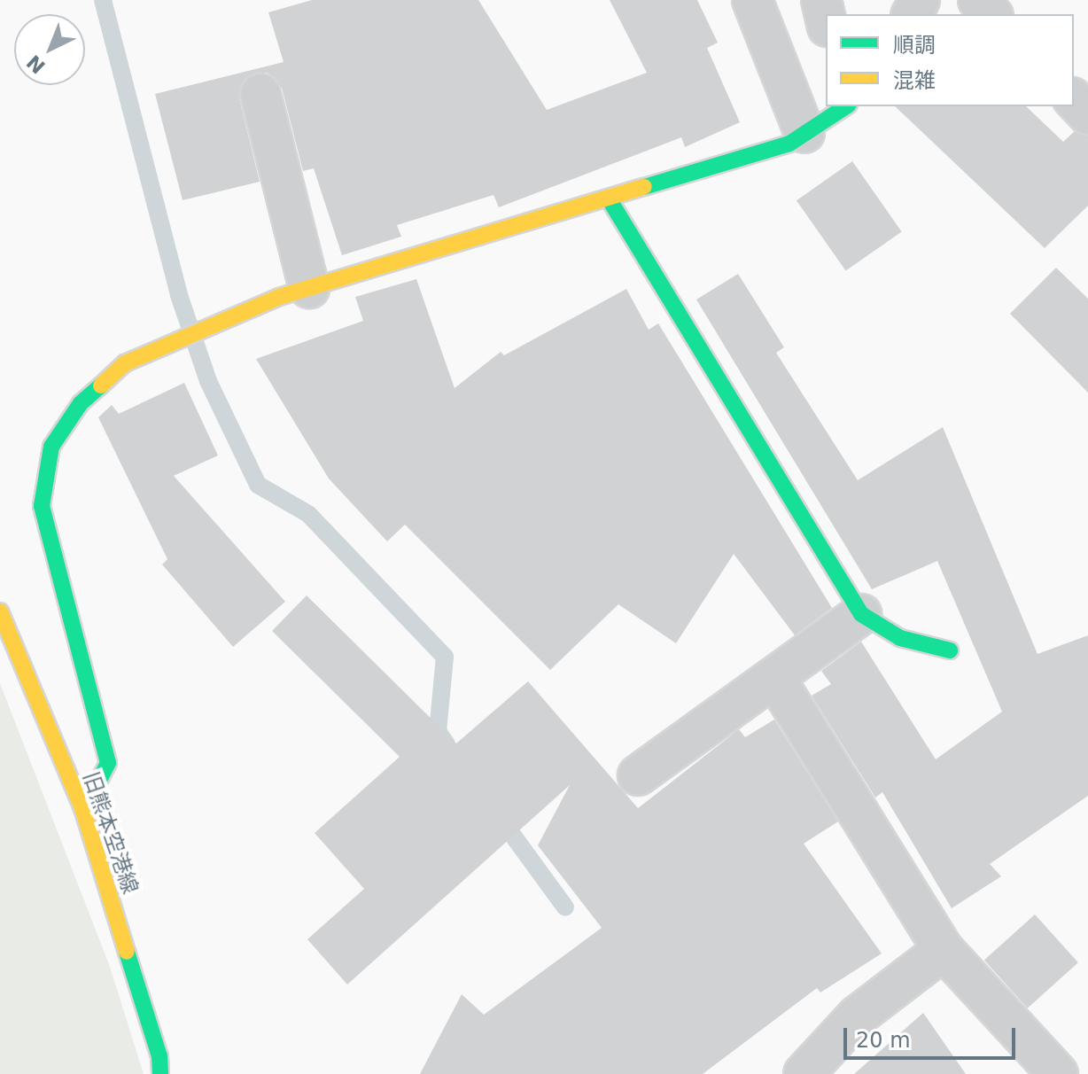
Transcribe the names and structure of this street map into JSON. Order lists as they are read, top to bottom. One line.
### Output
{"streets":{"street":["旧熊本空港線"]},"legend":["順調","混雑"],"scale_bar":"20 m","north":"bottom left"}
